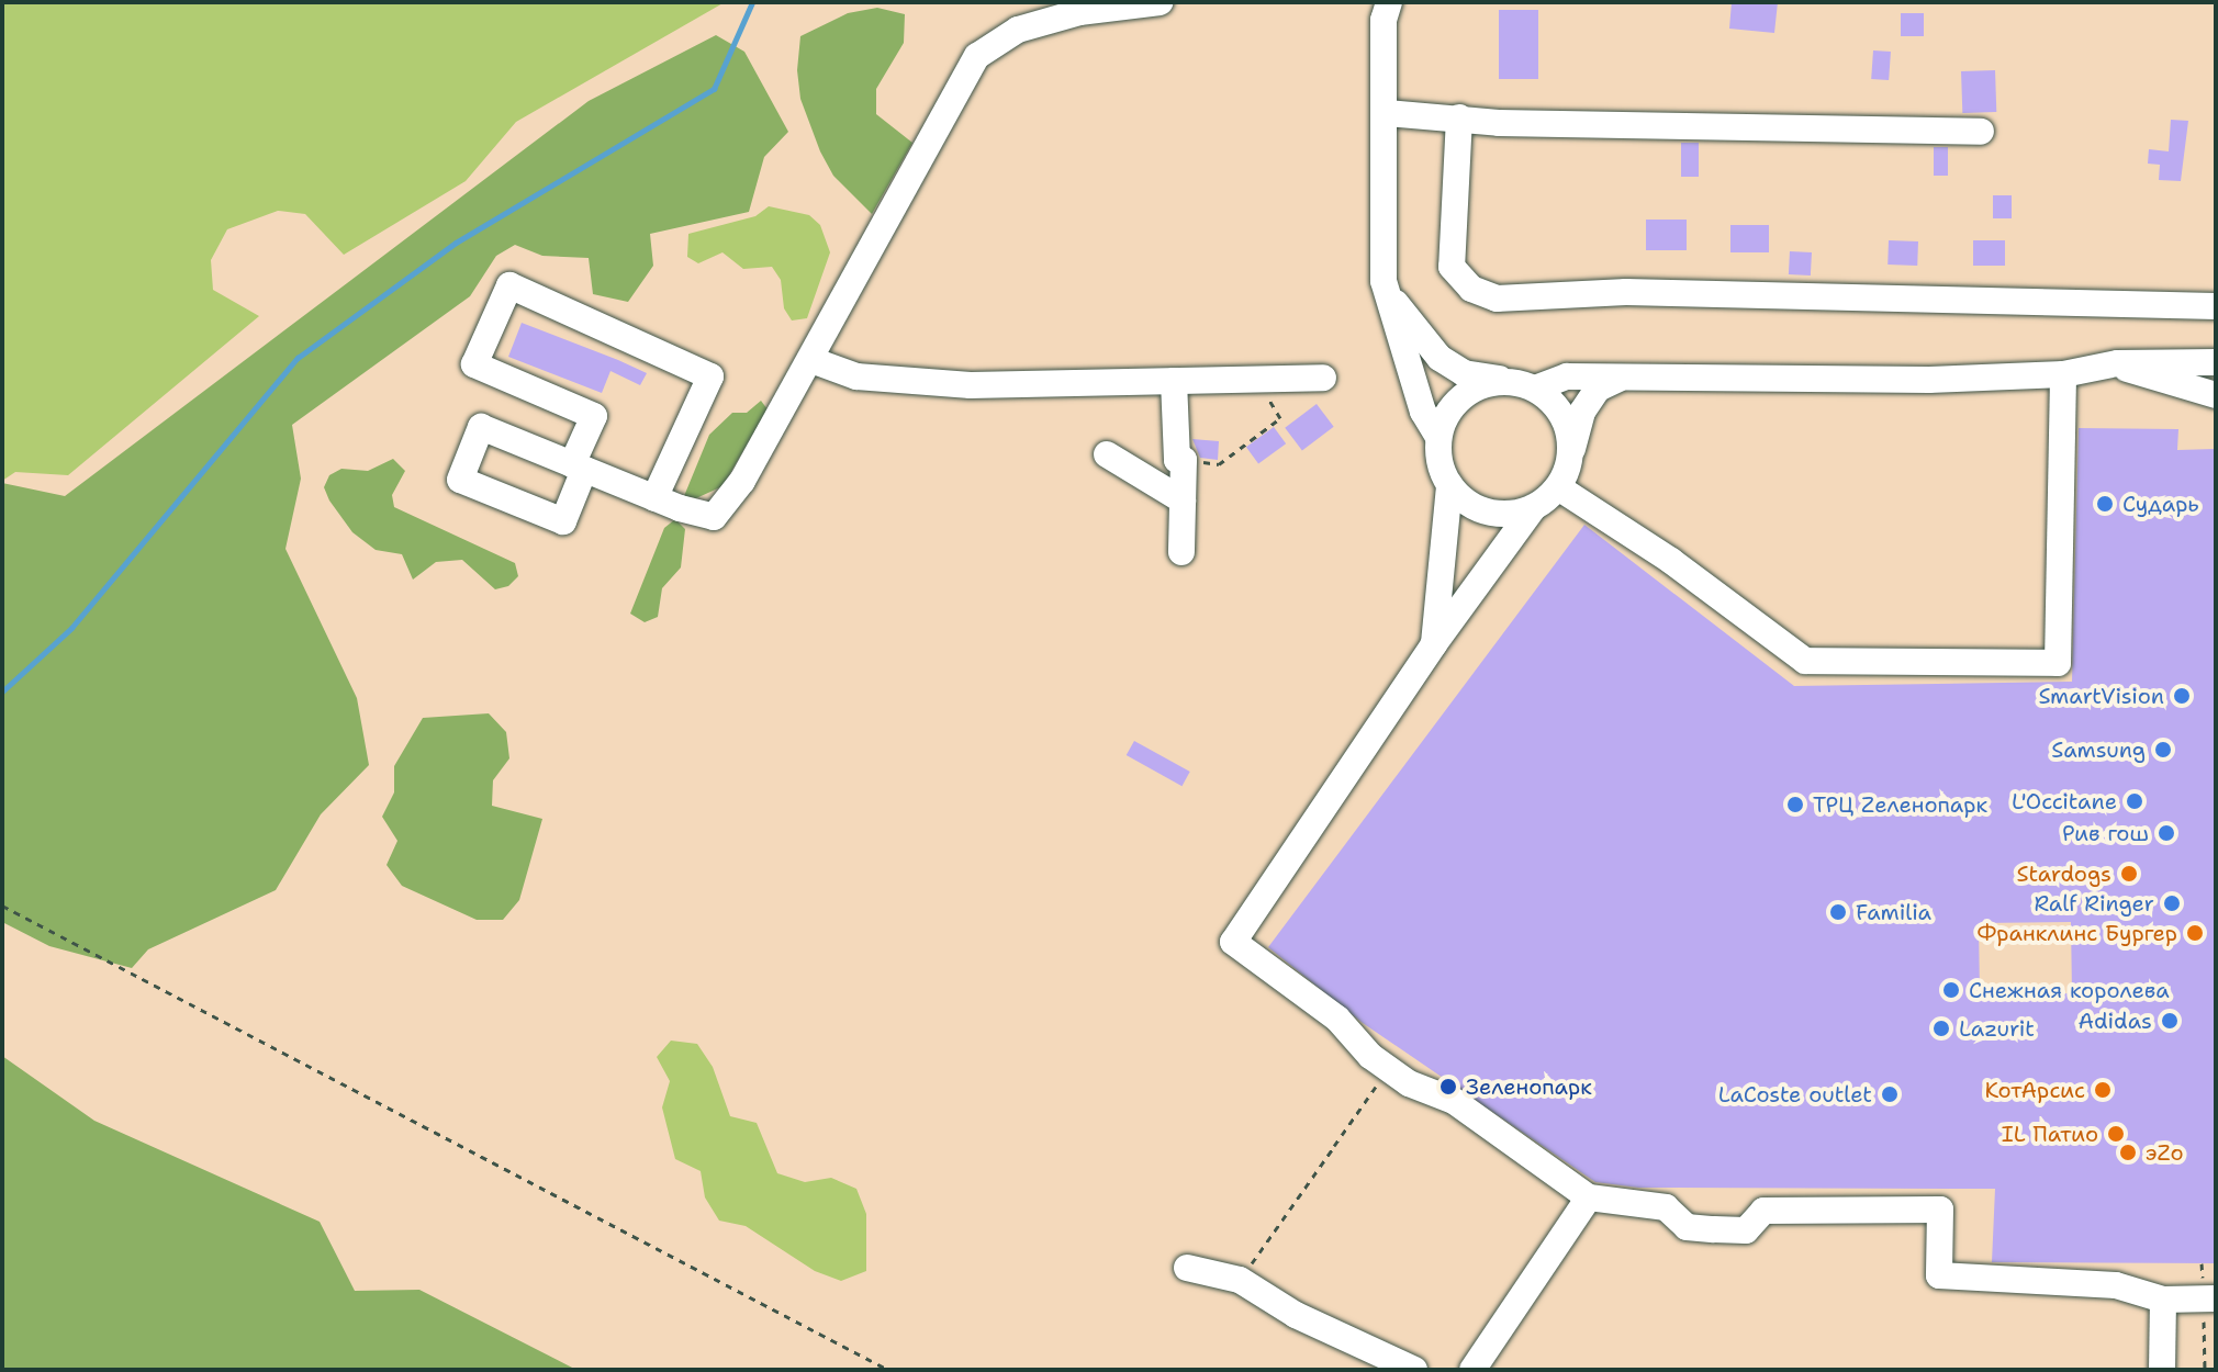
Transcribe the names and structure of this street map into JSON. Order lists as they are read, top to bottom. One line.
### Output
{"places":["Сударь","SmartVision","Samsung","L'Occitane","ТРЦ Zеленопарк","Рив гош","Stardogs","Ralf Ringer","Familia","Франклинс Бургер","Снежная королева","Adidas","Lazurit","Зеленопарк","КотАрсис","LaCoste outlet","IL Патио","эZо"]}
